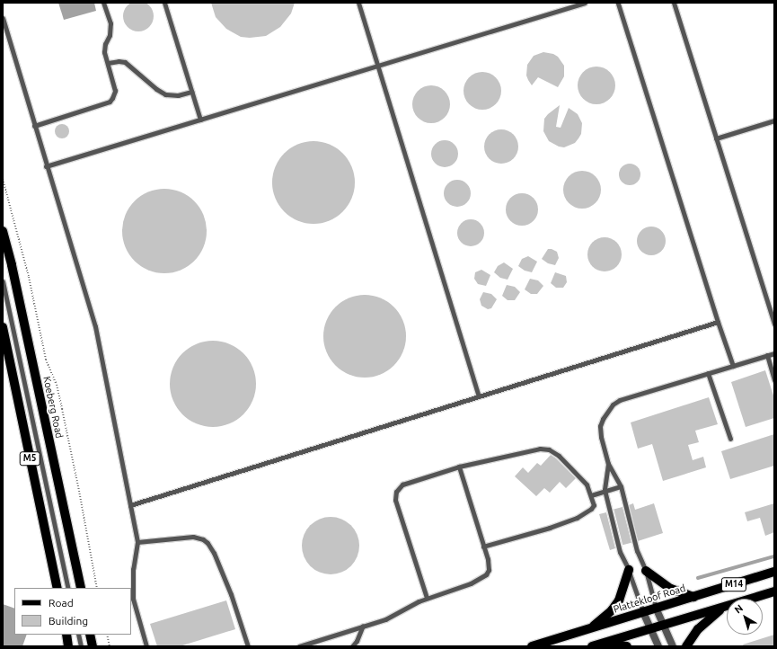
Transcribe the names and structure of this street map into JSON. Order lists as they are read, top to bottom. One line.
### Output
{"streets":{"main road":["Koeberg Road","M5","M14","Plattekloof Road"]},"legend":["Road","Building"],"north":"top left"}
